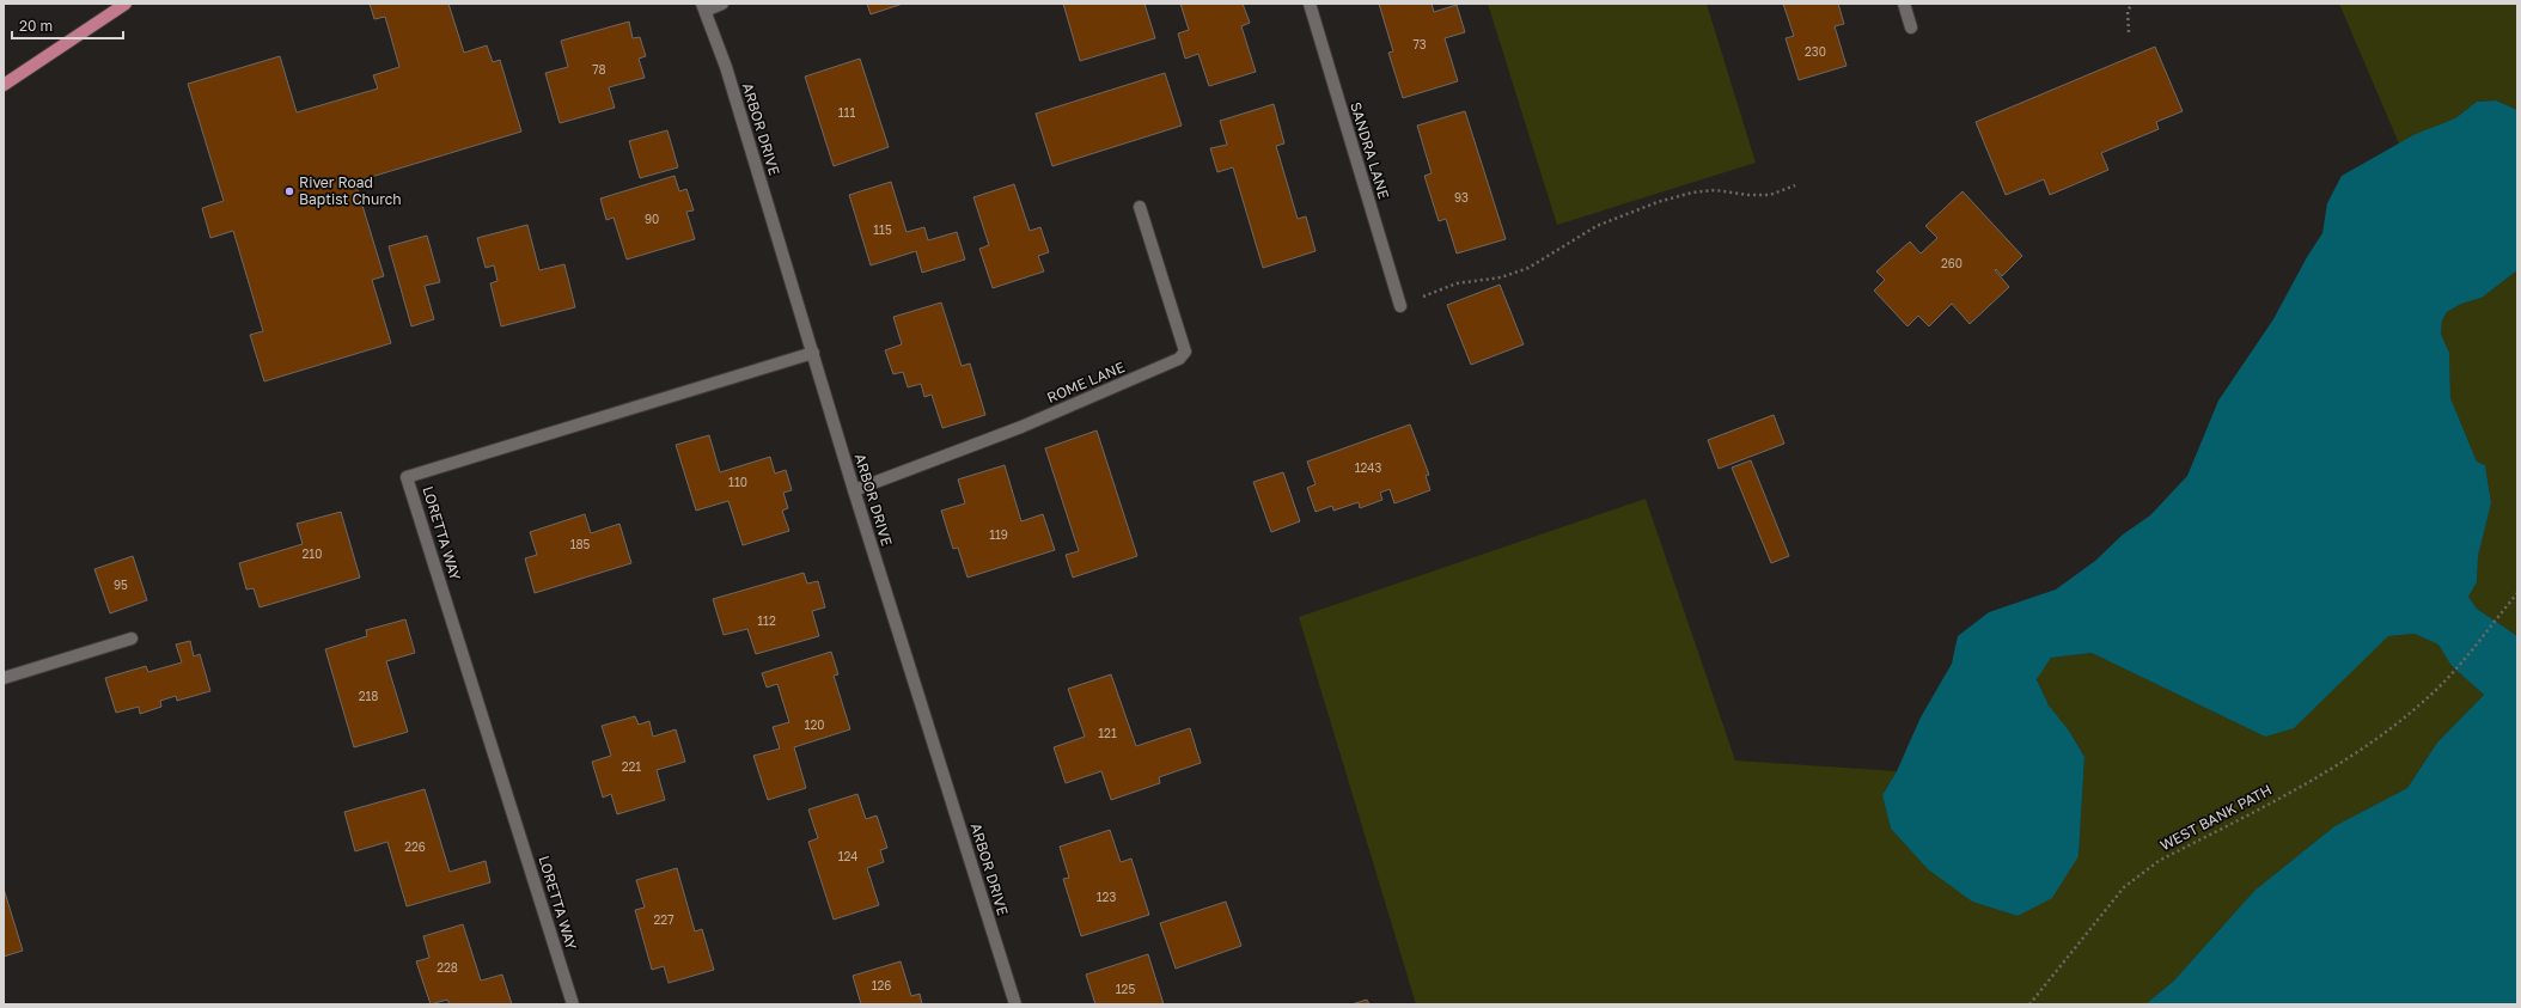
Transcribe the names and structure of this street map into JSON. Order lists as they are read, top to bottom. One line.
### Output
{"streets":{"street":["ARBOR DRIVE","SANDRA LANE","ROME LANE","LORETTA WAY"],"path":["WEST BANK PATH"]},"crossings":[["ARBOR DRIVE","ROME LANE"],["ARBOR DRIVE","LORETTA WAY"]],"places":["River Road Baptist Church"],"house_numbers":["73","230","78","111","93","90","115","260","1243","110","119","185","210","95","112","218","120","121","221","226","124","123","227","228","126","125"],"scale_bar":"20 m"}
